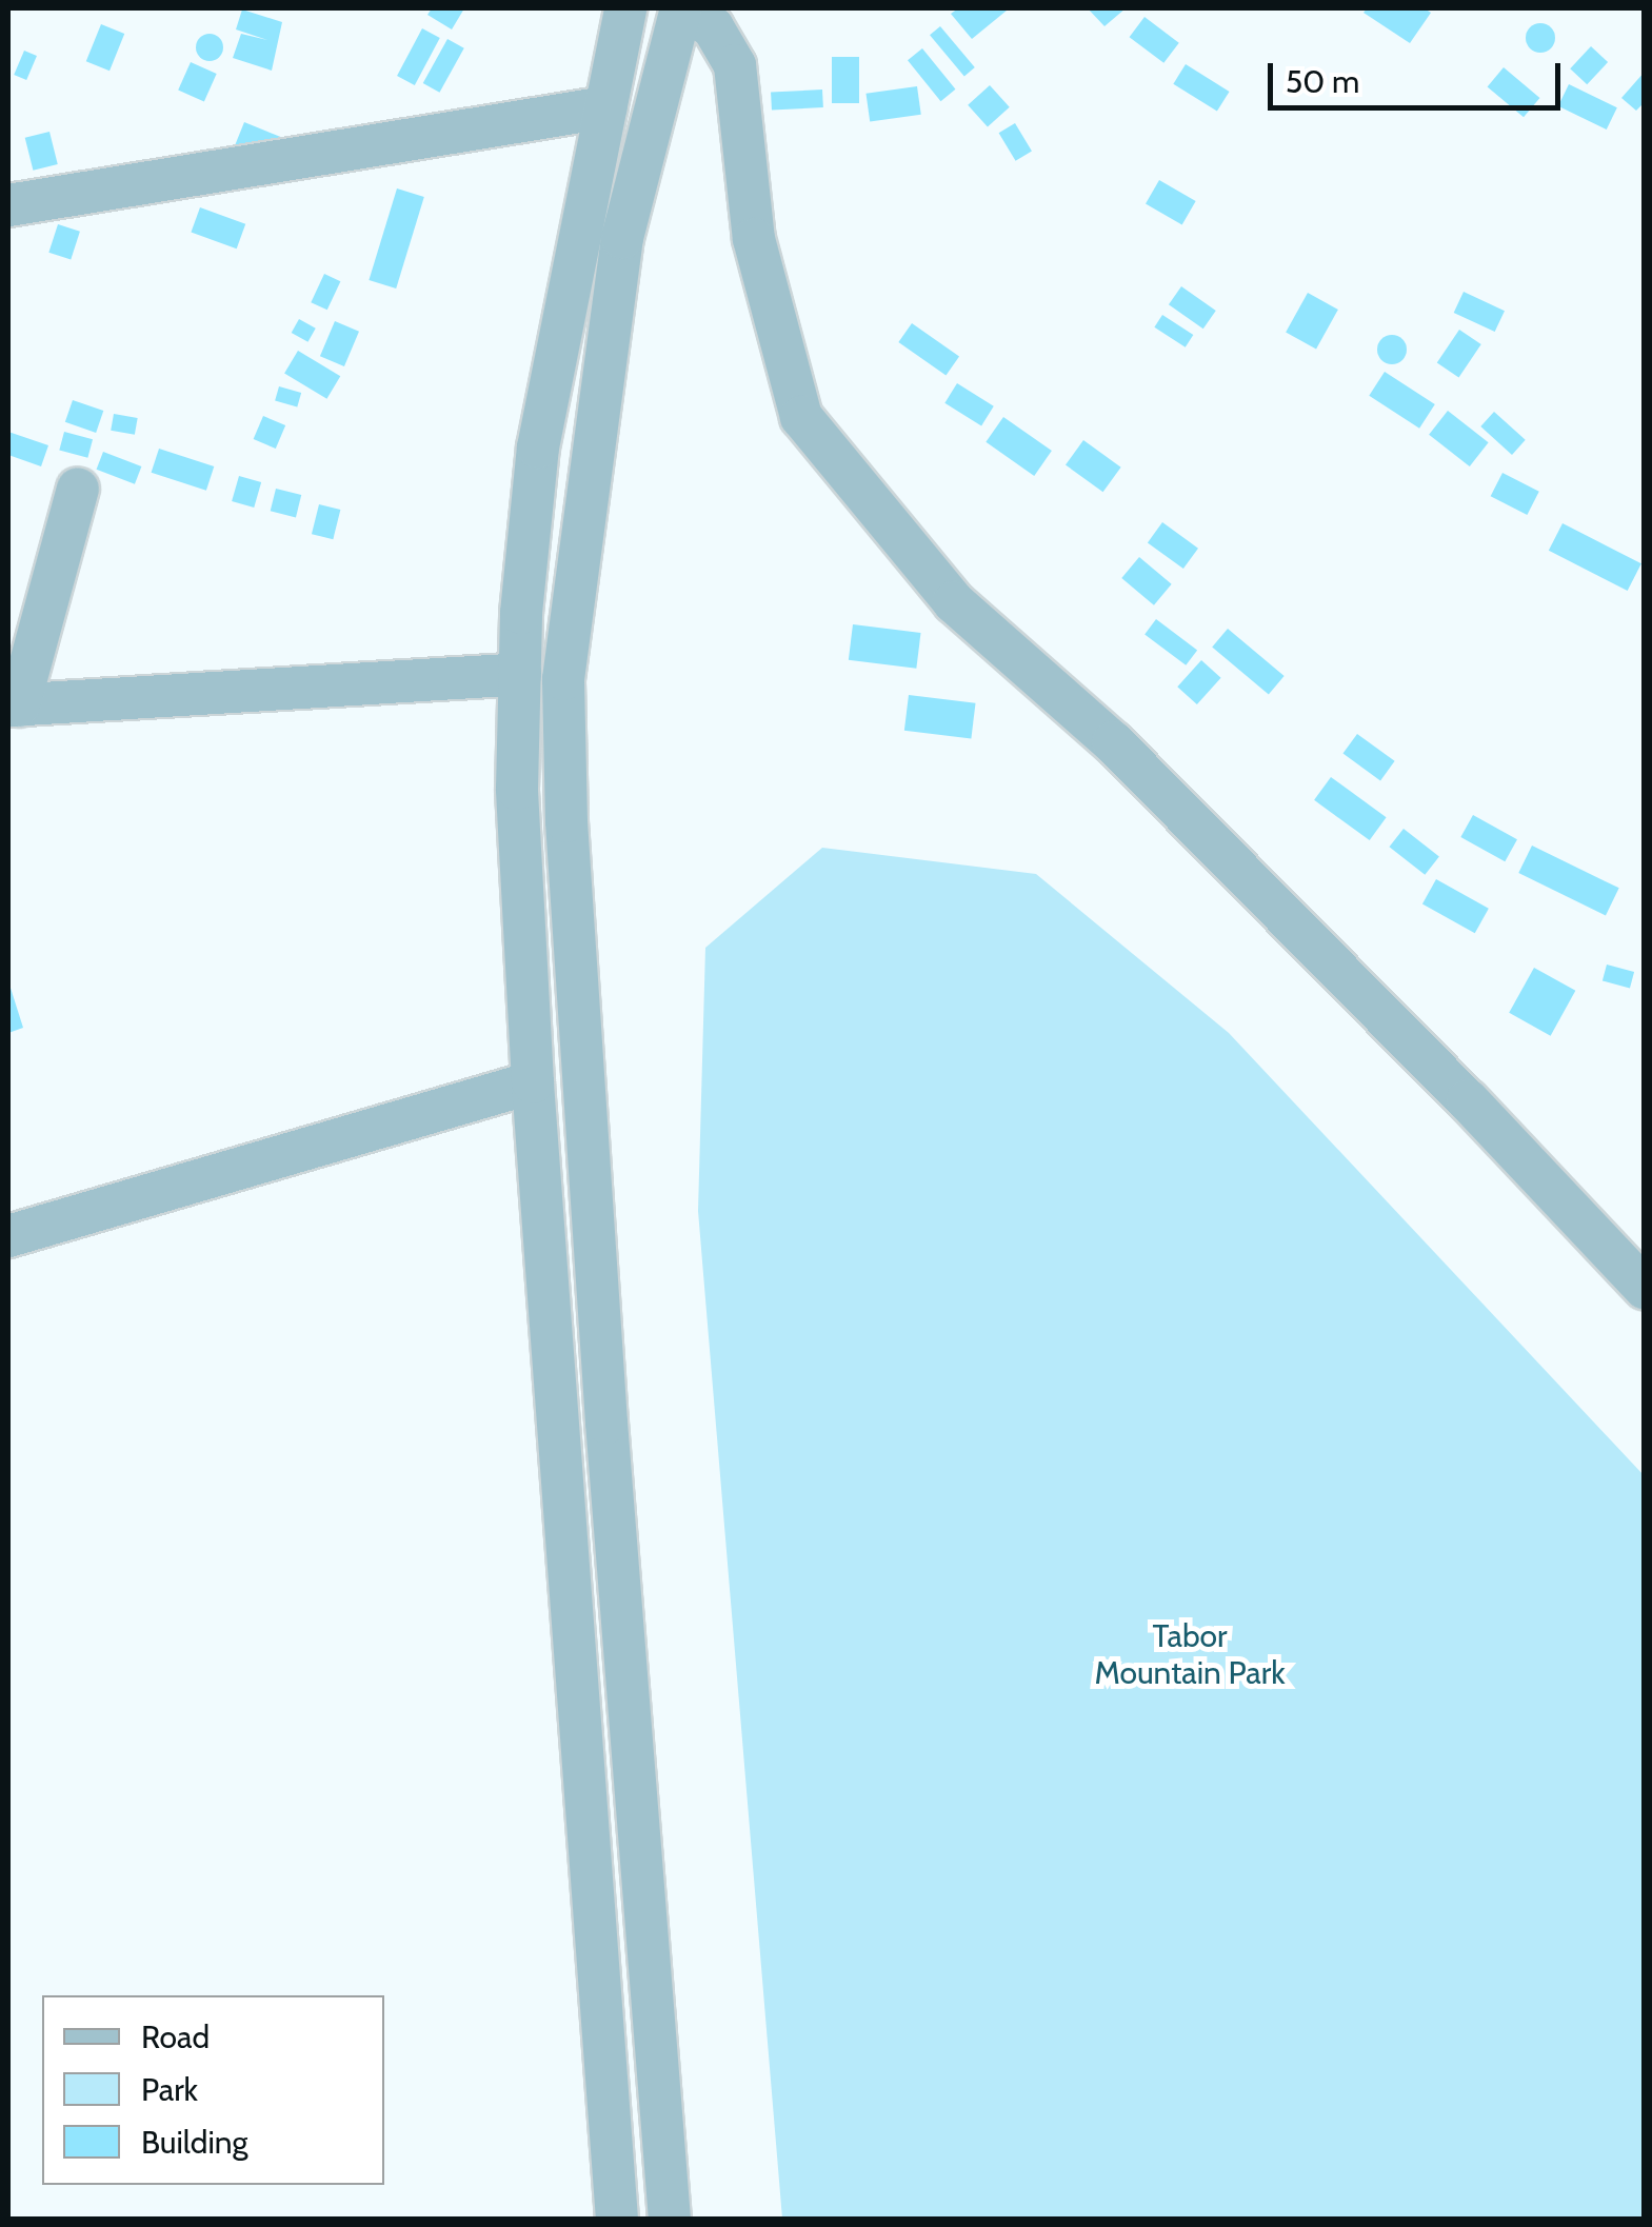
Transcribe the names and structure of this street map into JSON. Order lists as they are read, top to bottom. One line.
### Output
{"parks":["Tabor Mountain Park"],"legend":["Road","Park","Building"],"scale_bar":"50 m"}
